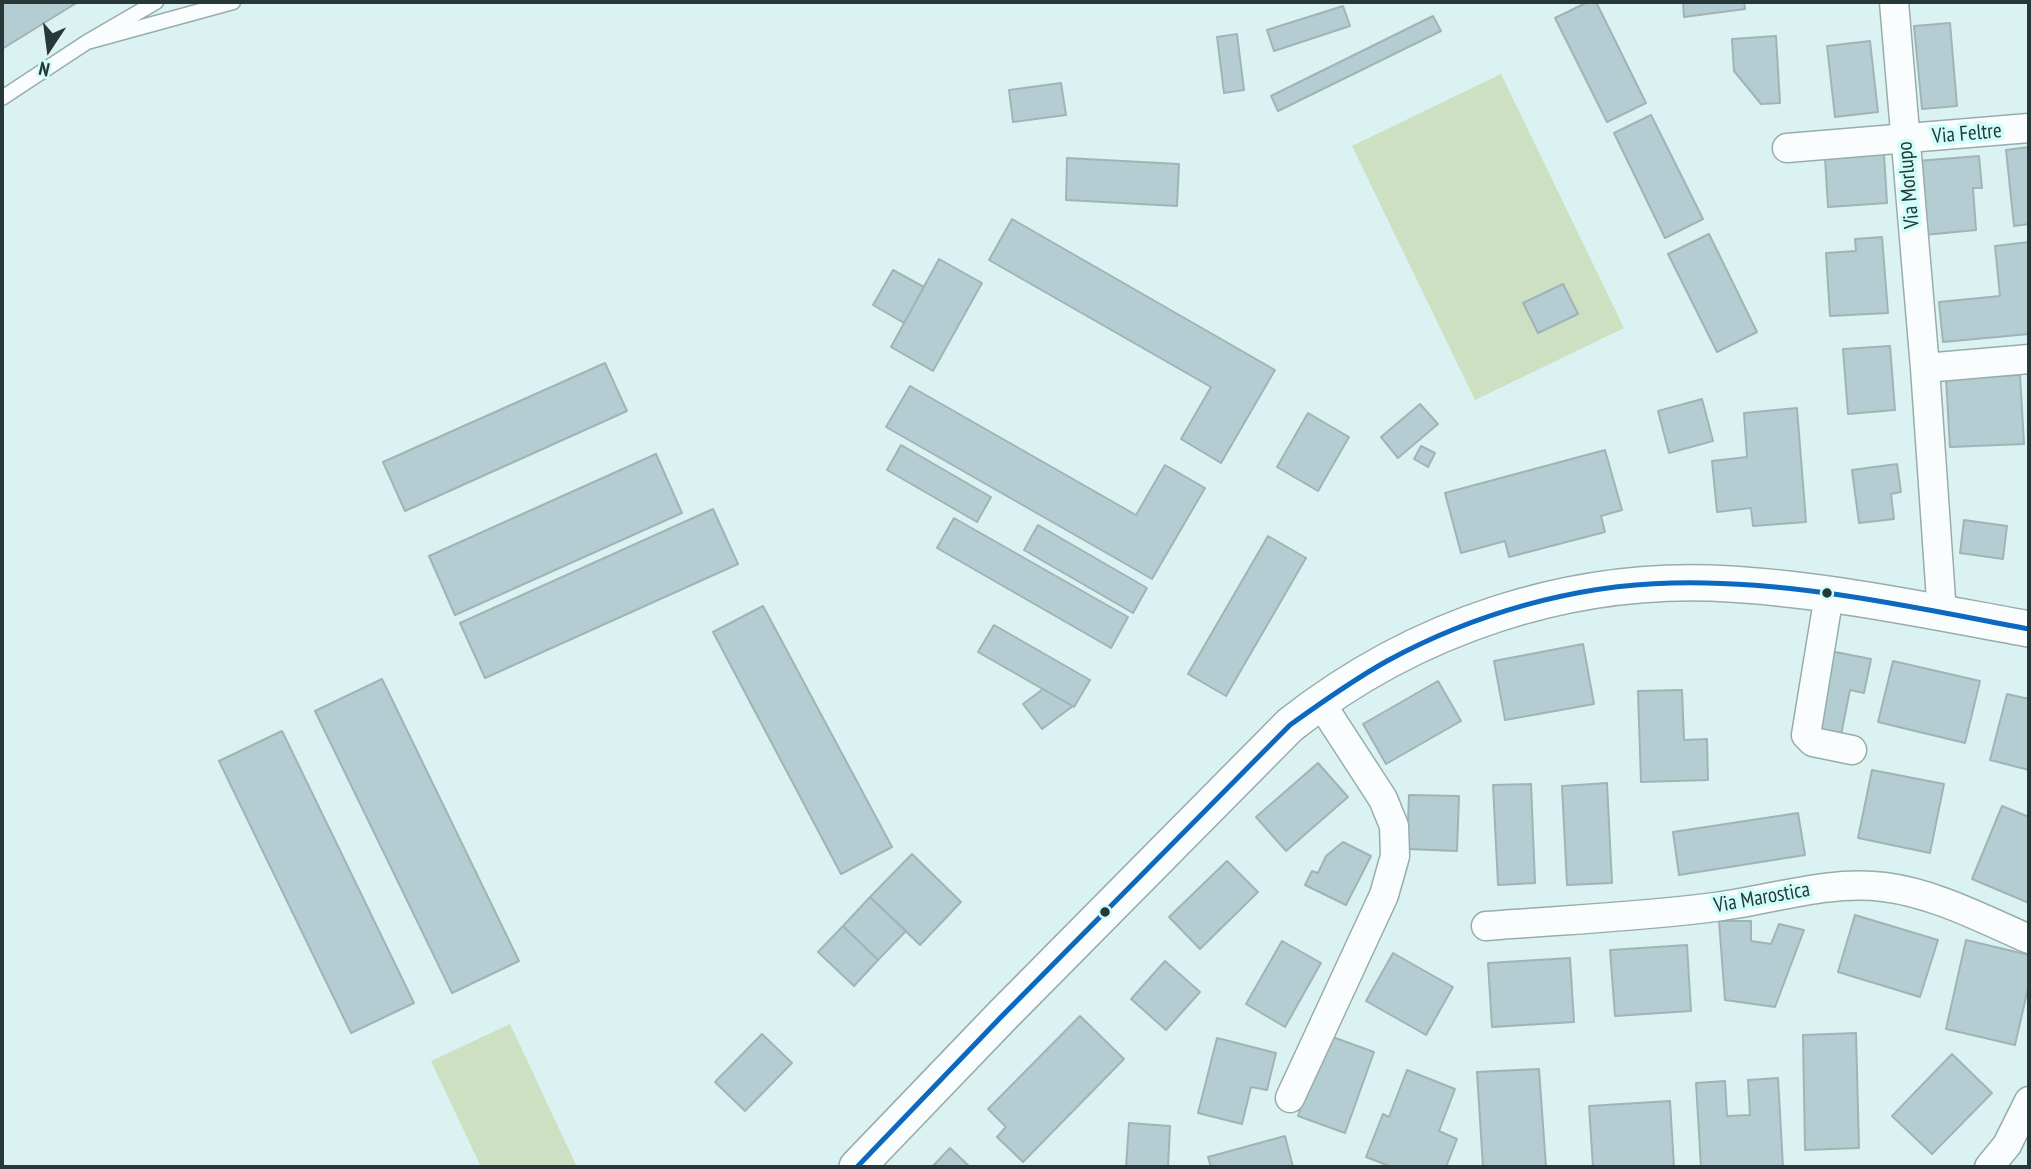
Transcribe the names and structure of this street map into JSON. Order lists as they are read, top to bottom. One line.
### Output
{"streets":{"street":["Via Feltre","Via Morlupo","Via Marostica"]},"crossings":[["Via Feltre","Via Morlupo"]],"north":"bottom"}
